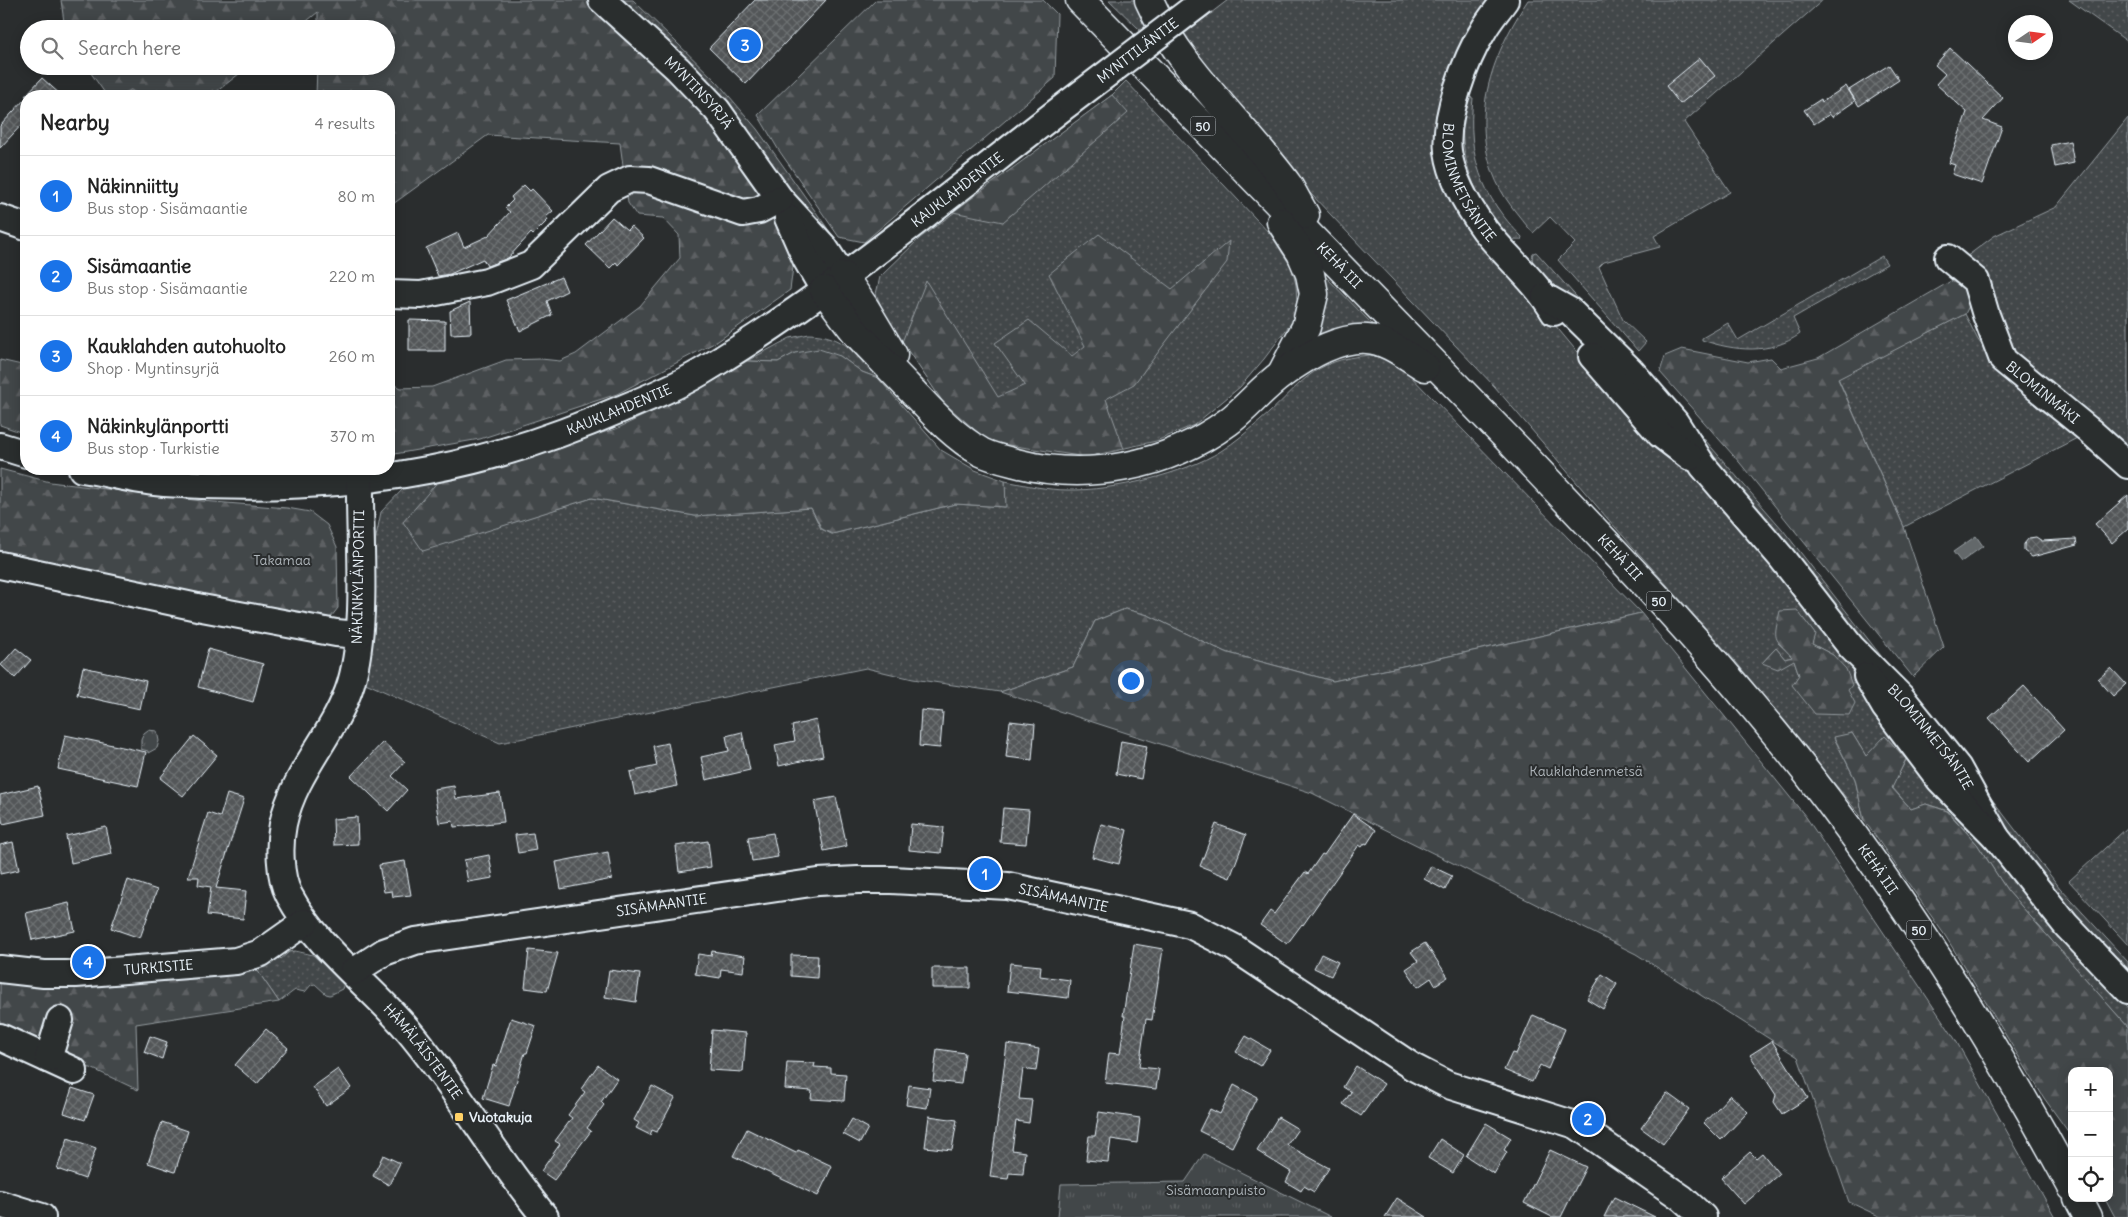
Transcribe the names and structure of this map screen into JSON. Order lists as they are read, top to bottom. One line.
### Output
{"streets":{"highway":["50","KEHÄ III"],"street":["MYNTTILÄNTIE","MYNTINSYRJÄ","BLOMINMETSÄNTIE","KAUKLAHDENTIE","BLOMINMÄKI","NÄKINKYLÄNPORTTI","SISÄMAANTIE","TURKISTIE","HÄMÄLÄISTENTIE"]},"crossings":[["MYNTTILÄNTIE","KAUKLAHDENTIE"],["MYNTINSYRJÄ","KAUKLAHDENTIE"],["KAUKLAHDENTIE","NÄKINKYLÄNPORTTI"],["NÄKINKYLÄNPORTTI","TURKISTIE"],["NÄKINKYLÄNPORTTI","HÄMÄLÄISTENTIE"],["SISÄMAANTIE","HÄMÄLÄISTENTIE"],["TURKISTIE","HÄMÄLÄISTENTIE"]],"parks":["Takamaa","Kauklahdenmetsä","Sisämaanpuisto"],"places":{"transit":["Vuotakuja"]},"north":"right","page":{"search":"Search here","pins":["3","1","4","2"],"heading":["Nearby","4 results"],"list":[{"mark":"1","name":"Näkinniitty","note":"Bus stop · Sisämaantie","value":"80 m"},{"mark":"2","name":"Sisämaantie","note":"Bus stop · Sisämaantie","value":"220 m"},{"mark":"3","name":"Kauklahden autohuolto","note":"Shop · Myntinsyrjä","value":"260 m"},{"mark":"4","name":"Näkinkylänportti","note":"Bus stop · Turkistie","value":"370 m"}],"map_buttons":["+","−"]}}
